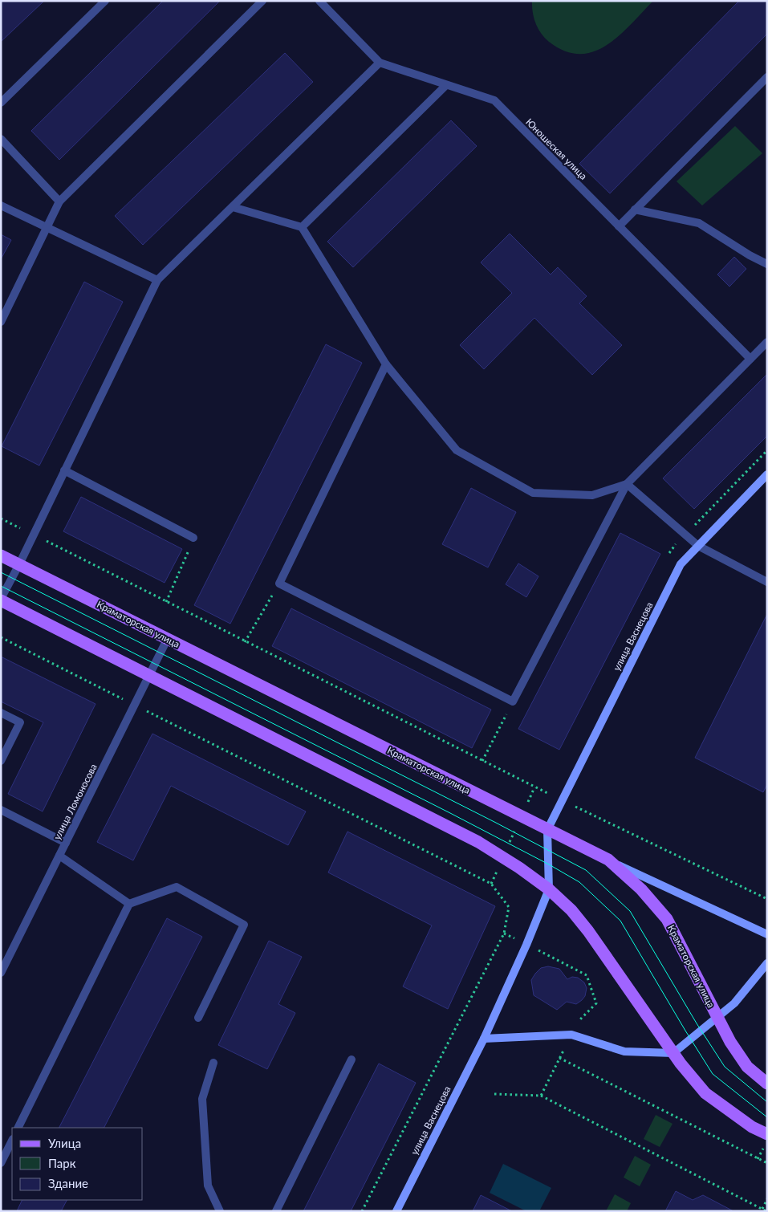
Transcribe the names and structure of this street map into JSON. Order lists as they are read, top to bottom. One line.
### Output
{"streets":{"main road":["Краматорская улица"],"street":["Юношеская улица","улица Васнецова","улица Ломоносова"]},"crossings":[["Краматорская улица","улица Васнецова"],["Краматорская улица","улица Ломоносова"]],"legend":["Улица","Парк","Здание"]}
